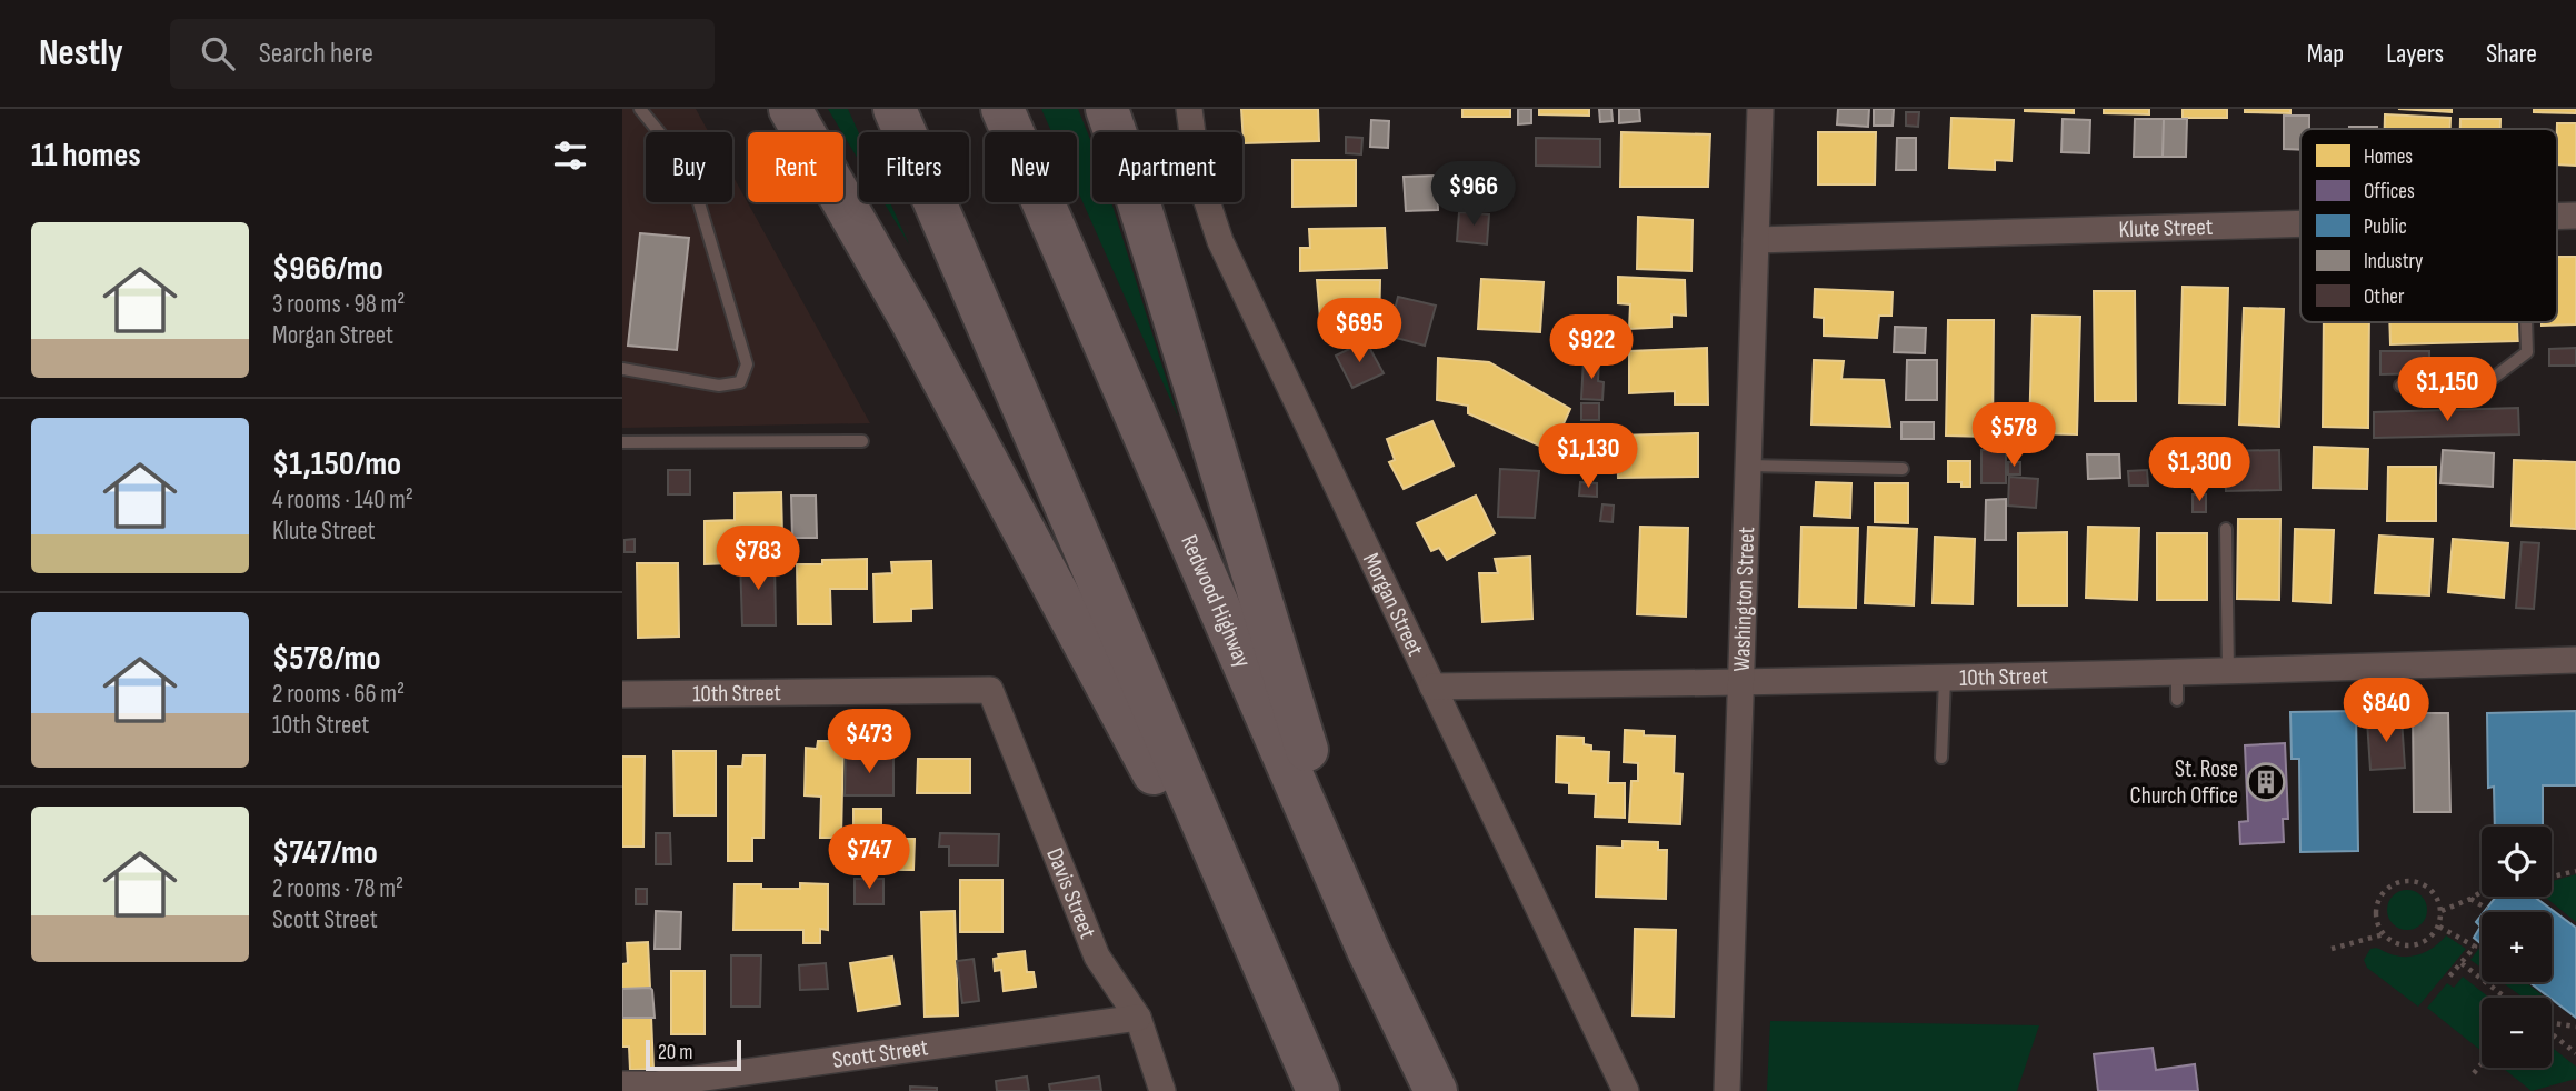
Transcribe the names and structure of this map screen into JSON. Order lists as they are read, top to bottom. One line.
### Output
{"streets":{"highway":["Redwood Highway"],"street":["Klute Street","Washington Street","Morgan Street","10th Street","Davis Street","Scott Street"]},"crossings":[["Klute Street","Washington Street"],["Washington Street","10th Street"],["Morgan Street","10th Street"],["10th Street","Davis Street"],["Davis Street","Scott Street"]],"places":{"building":["St. Rose Church Office"]},"legend":["Homes","Offices","Public","Industry","Other"],"scale_bar":"20 m","page":{"header":"Nestly","search":"Search here","nav":["Map","Layers","Share"],"heading":"11 homes","chip":["Buy","Rent","Filters","New","Apartment"],"price":["$966","$695","$922","$1,150","$578","$1,130","$1,300","$783","$840","$473","$747"],"list":[{"name":"$966/mo","note":"3 rooms · 98 m² · Morgan Street"},{"name":"$1,150/mo","note":"4 rooms · 140 m² · Klute Street"},{"name":"$578/mo","note":"2 rooms · 66 m² · 10th Street"},{"name":"$747/mo","note":"2 rooms · 78 m² · Scott Street"}],"map_buttons":["+","−"],"scale":"20 m"}}
